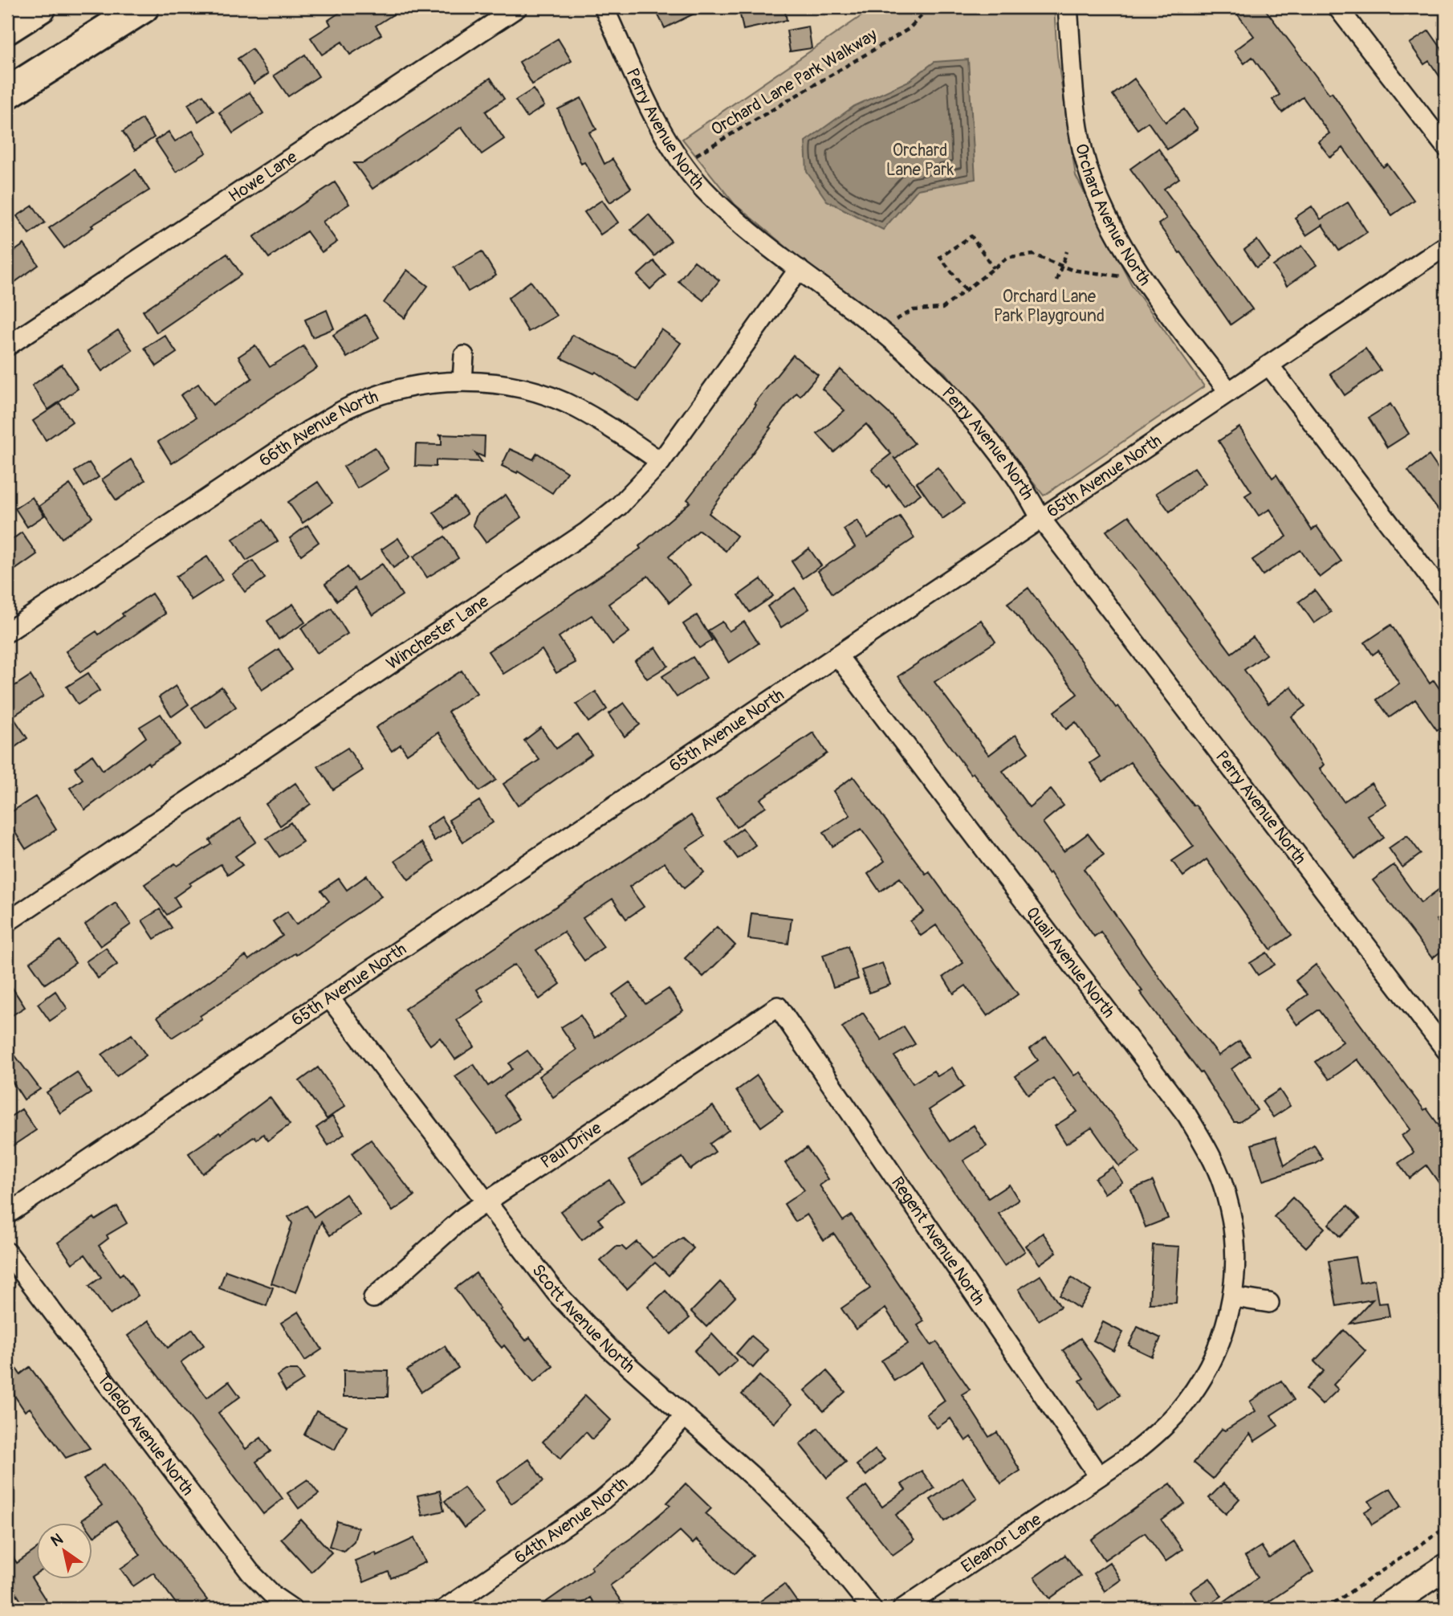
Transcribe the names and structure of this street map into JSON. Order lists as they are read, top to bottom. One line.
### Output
{"streets":{"street":["Perry Avenue North","Howe Lane","Orchard Avenue North","66th Avenue North","65th Avenue North","Winchester Lane","Quail Avenue North","Paul Drive","Regent Avenue North","Scott Avenue North","Toledo Avenue North","64th Avenue North","Eleanor Lane"],"path":["Orchard Lane Park Walkway"]},"crossings":[["Perry Avenue North","65th Avenue North"],["Perry Avenue North","Winchester Lane"],["Orchard Avenue North","65th Avenue North"],["66th Avenue North","Winchester Lane"],["65th Avenue North","Quail Avenue North"],["65th Avenue North","Scott Avenue North"],["Quail Avenue North","Regent Avenue North"],["Quail Avenue North","Eleanor Lane"],["Paul Drive","Regent Avenue North"],["Paul Drive","Scott Avenue North"],["Regent Avenue North","Eleanor Lane"],["Scott Avenue North","64th Avenue North"]],"parks":["Orchard Lane Park","Orchard Lane Park Playground"],"north":"top left"}
